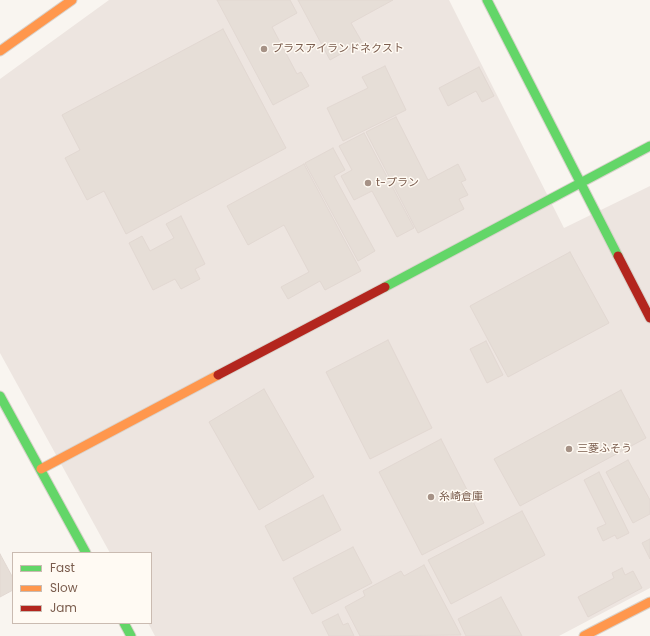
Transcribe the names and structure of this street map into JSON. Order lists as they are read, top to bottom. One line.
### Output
{"places":["プラスアイランドネクスト","t-プラン","三菱ふそう","糸崎倉庫"],"legend":["Fast","Slow","Jam"]}
